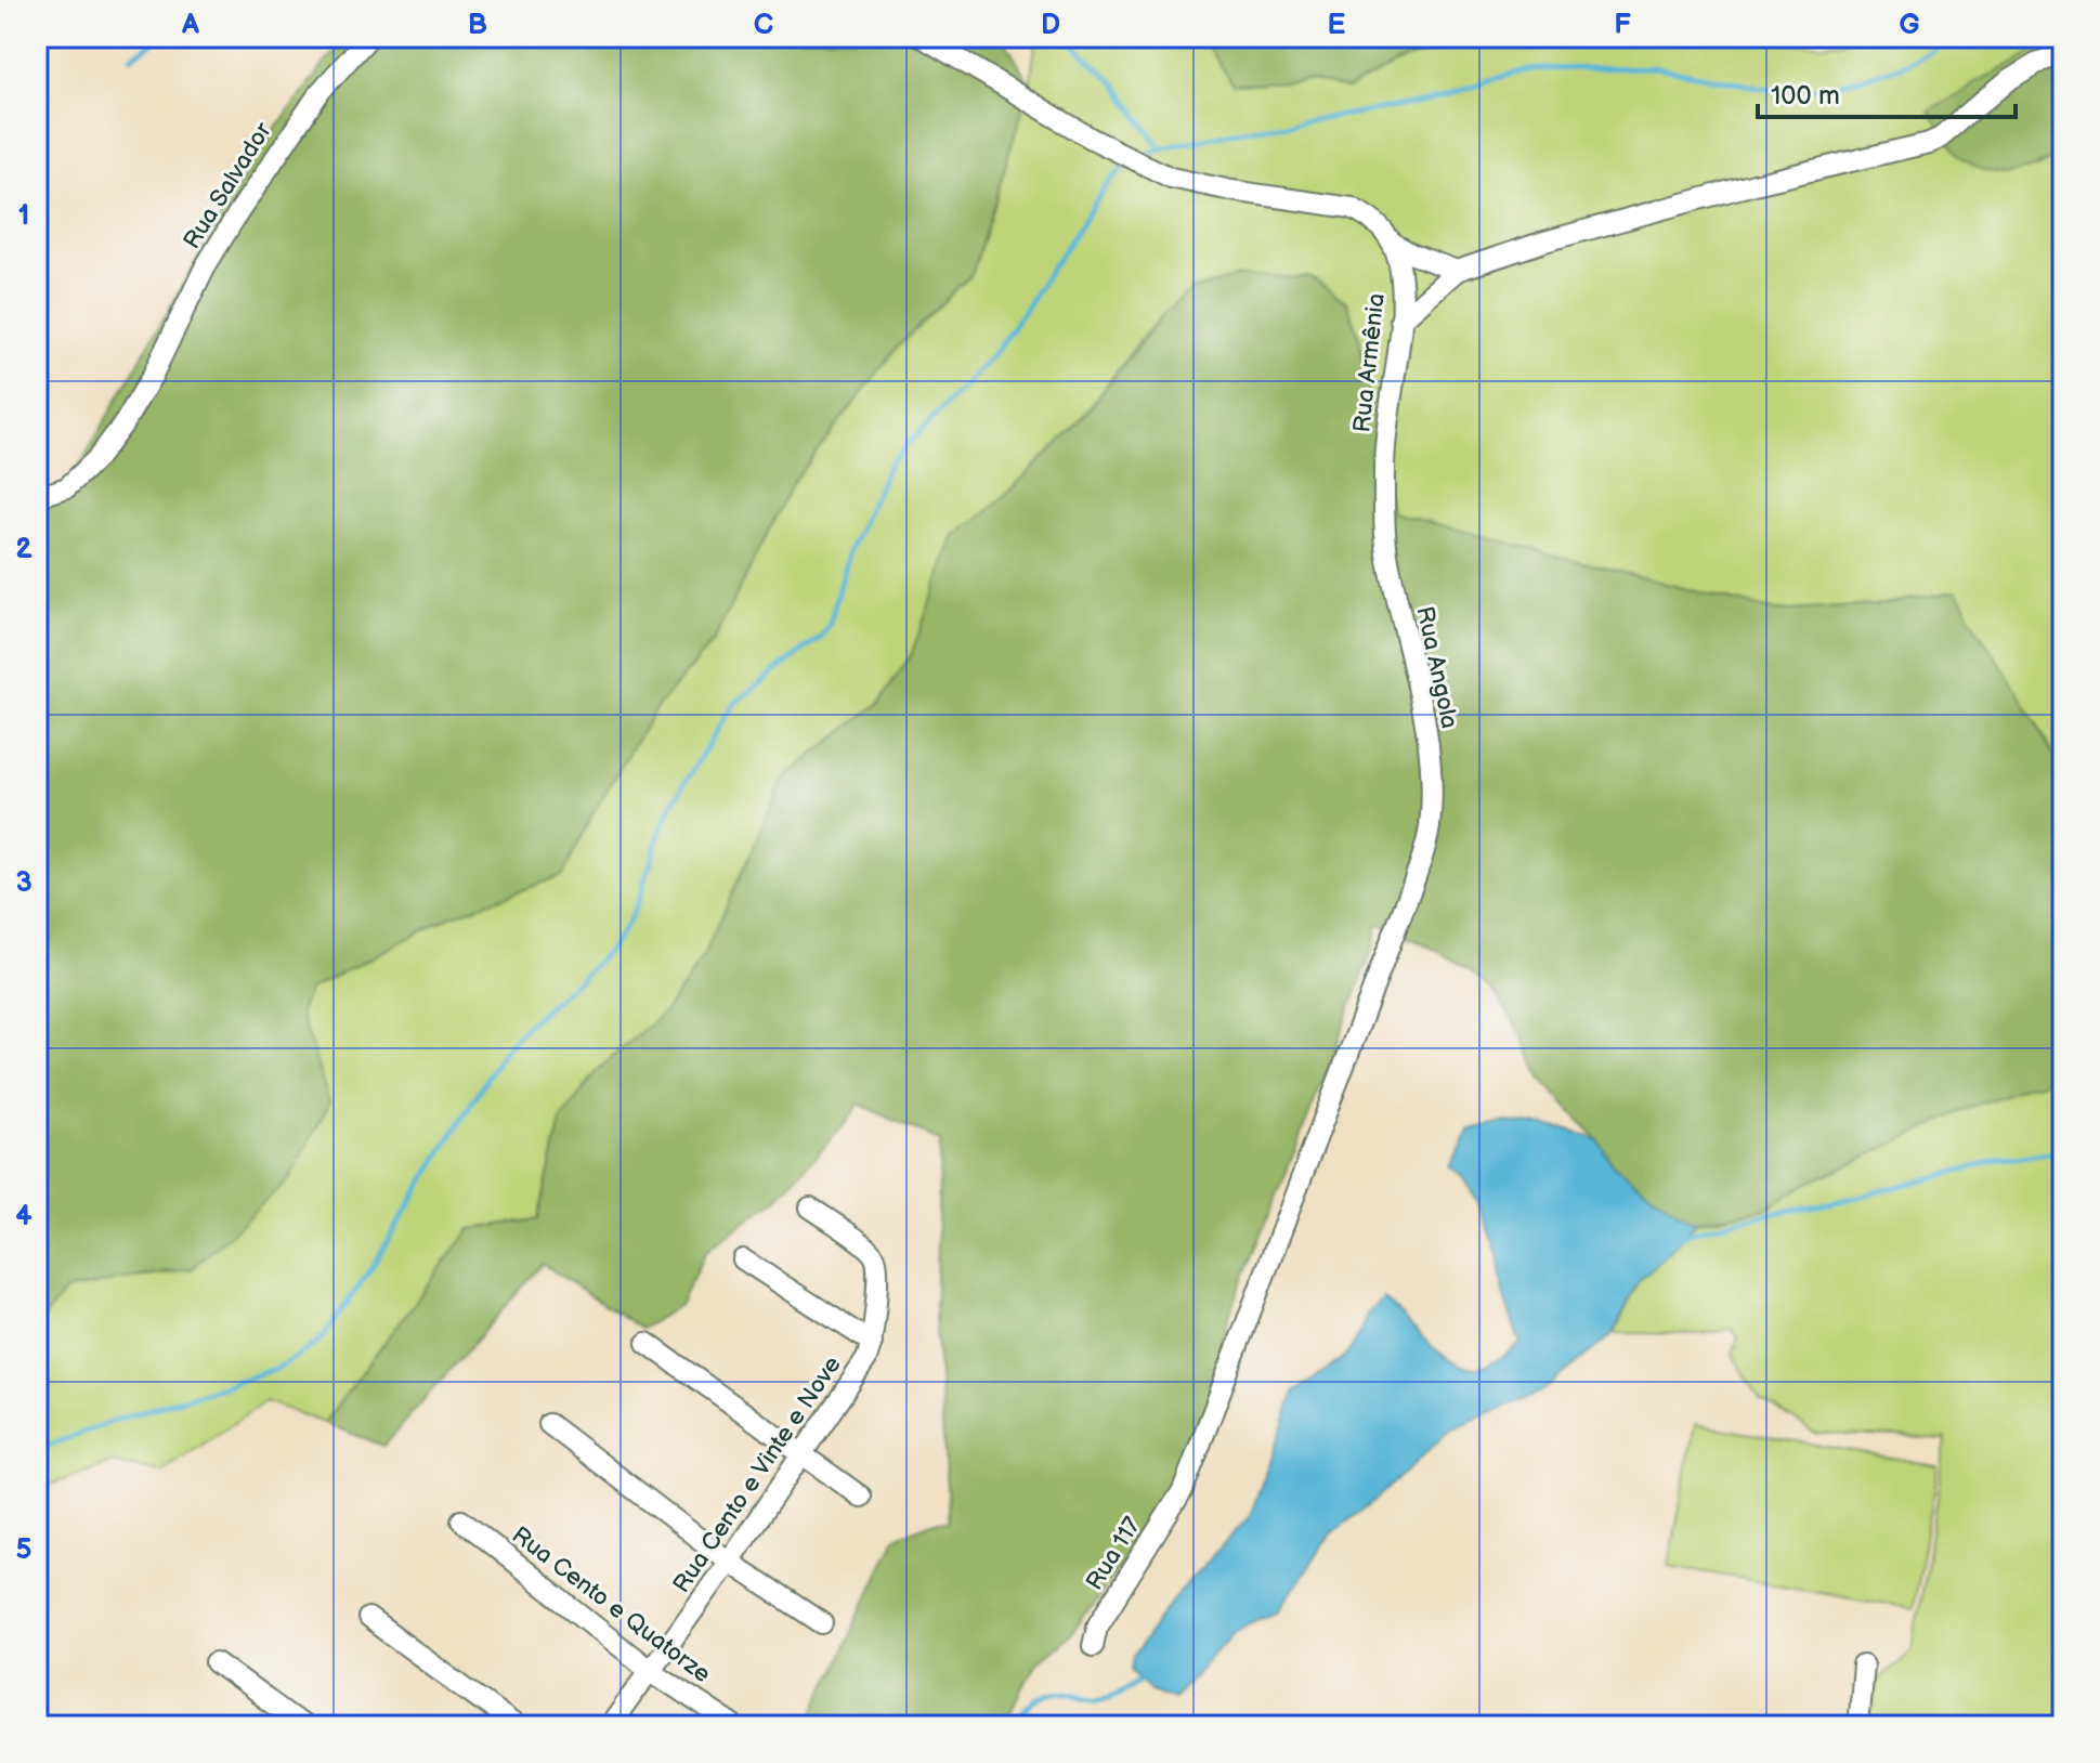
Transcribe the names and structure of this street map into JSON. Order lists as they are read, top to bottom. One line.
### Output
{"streets":{"street":["Rua Salvador","Rua Armênia","Rua Angola","Rua Cento e Vinte e Nove","Rua 117","Rua Cento e Quatorze"]},"crossings":[["Rua Armênia","Rua Angola"],["Rua Angola","Rua 117"],["Rua Cento e Vinte e Nove","Rua Cento e Quatorze"]],"scale_bar":"100 m","grid":{"columns":["A","B","C","D","E","F","G"],"rows":["1","2","3","4","5"]}}
